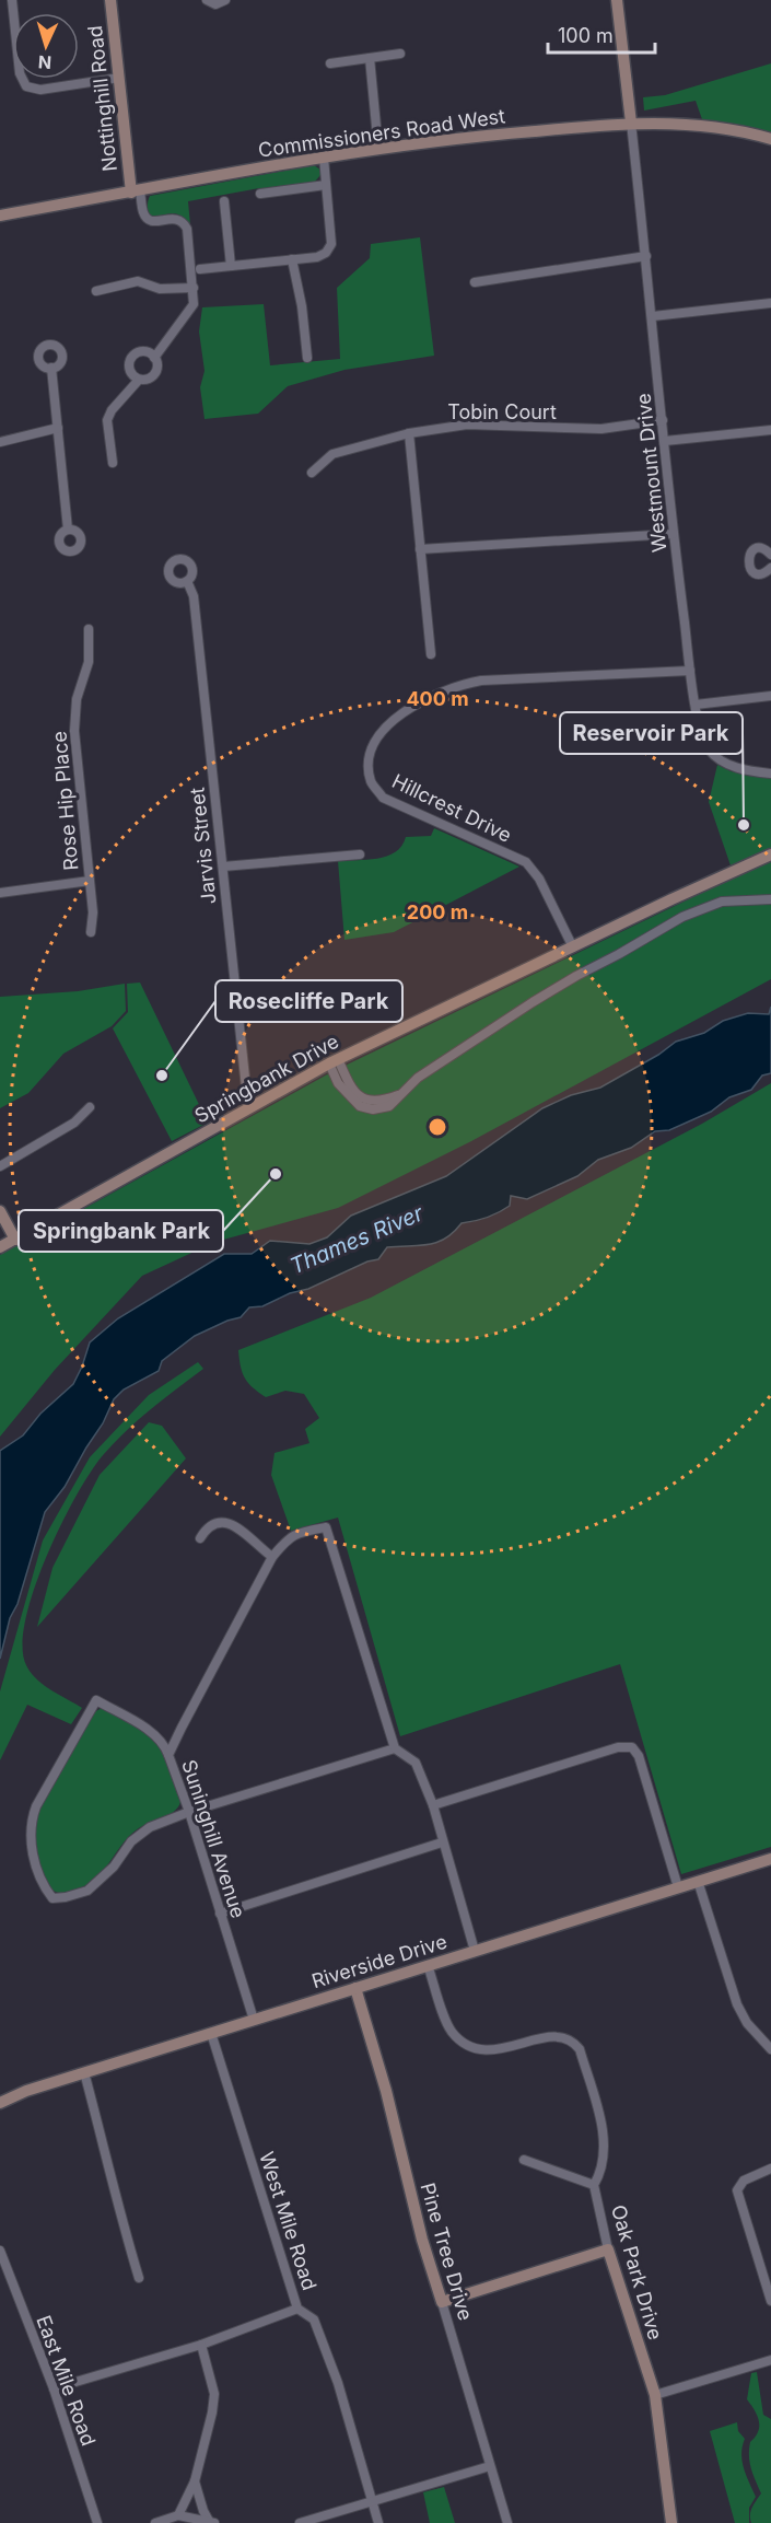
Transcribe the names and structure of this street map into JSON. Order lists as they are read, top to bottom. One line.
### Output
{"streets":{"main road":["Nottinghill Road","Commissioners Road West","Springbank Drive","Riverside Drive","Pine Tree Drive","Oak Park Drive"],"street":["Tobin Court","Westmount Drive","Rose Hip Place","Hillcrest Drive","Jarvis Street","Suninghill Avenue","West Mile Road","East Mile Road"]},"crossings":[["Nottinghill Road","Commissioners Road West"],["Commissioners Road West","Westmount Drive"],["Tobin Court","Westmount Drive"],["Westmount Drive","Hillcrest Drive"],["Hillcrest Drive","Springbank Drive"],["Jarvis Street","Springbank Drive"],["Suninghill Avenue","Riverside Drive"],["Riverside Drive","West Mile Road"],["Riverside Drive","Pine Tree Drive"],["Riverside Drive","Oak Park Drive"]],"water":["Thames River"],"places":["Reservoir Park","Rosecliffe Park","Springbank Park"],"scale_bar":"100 m","north":"bottom","rings":["400 m","200 m"]}
